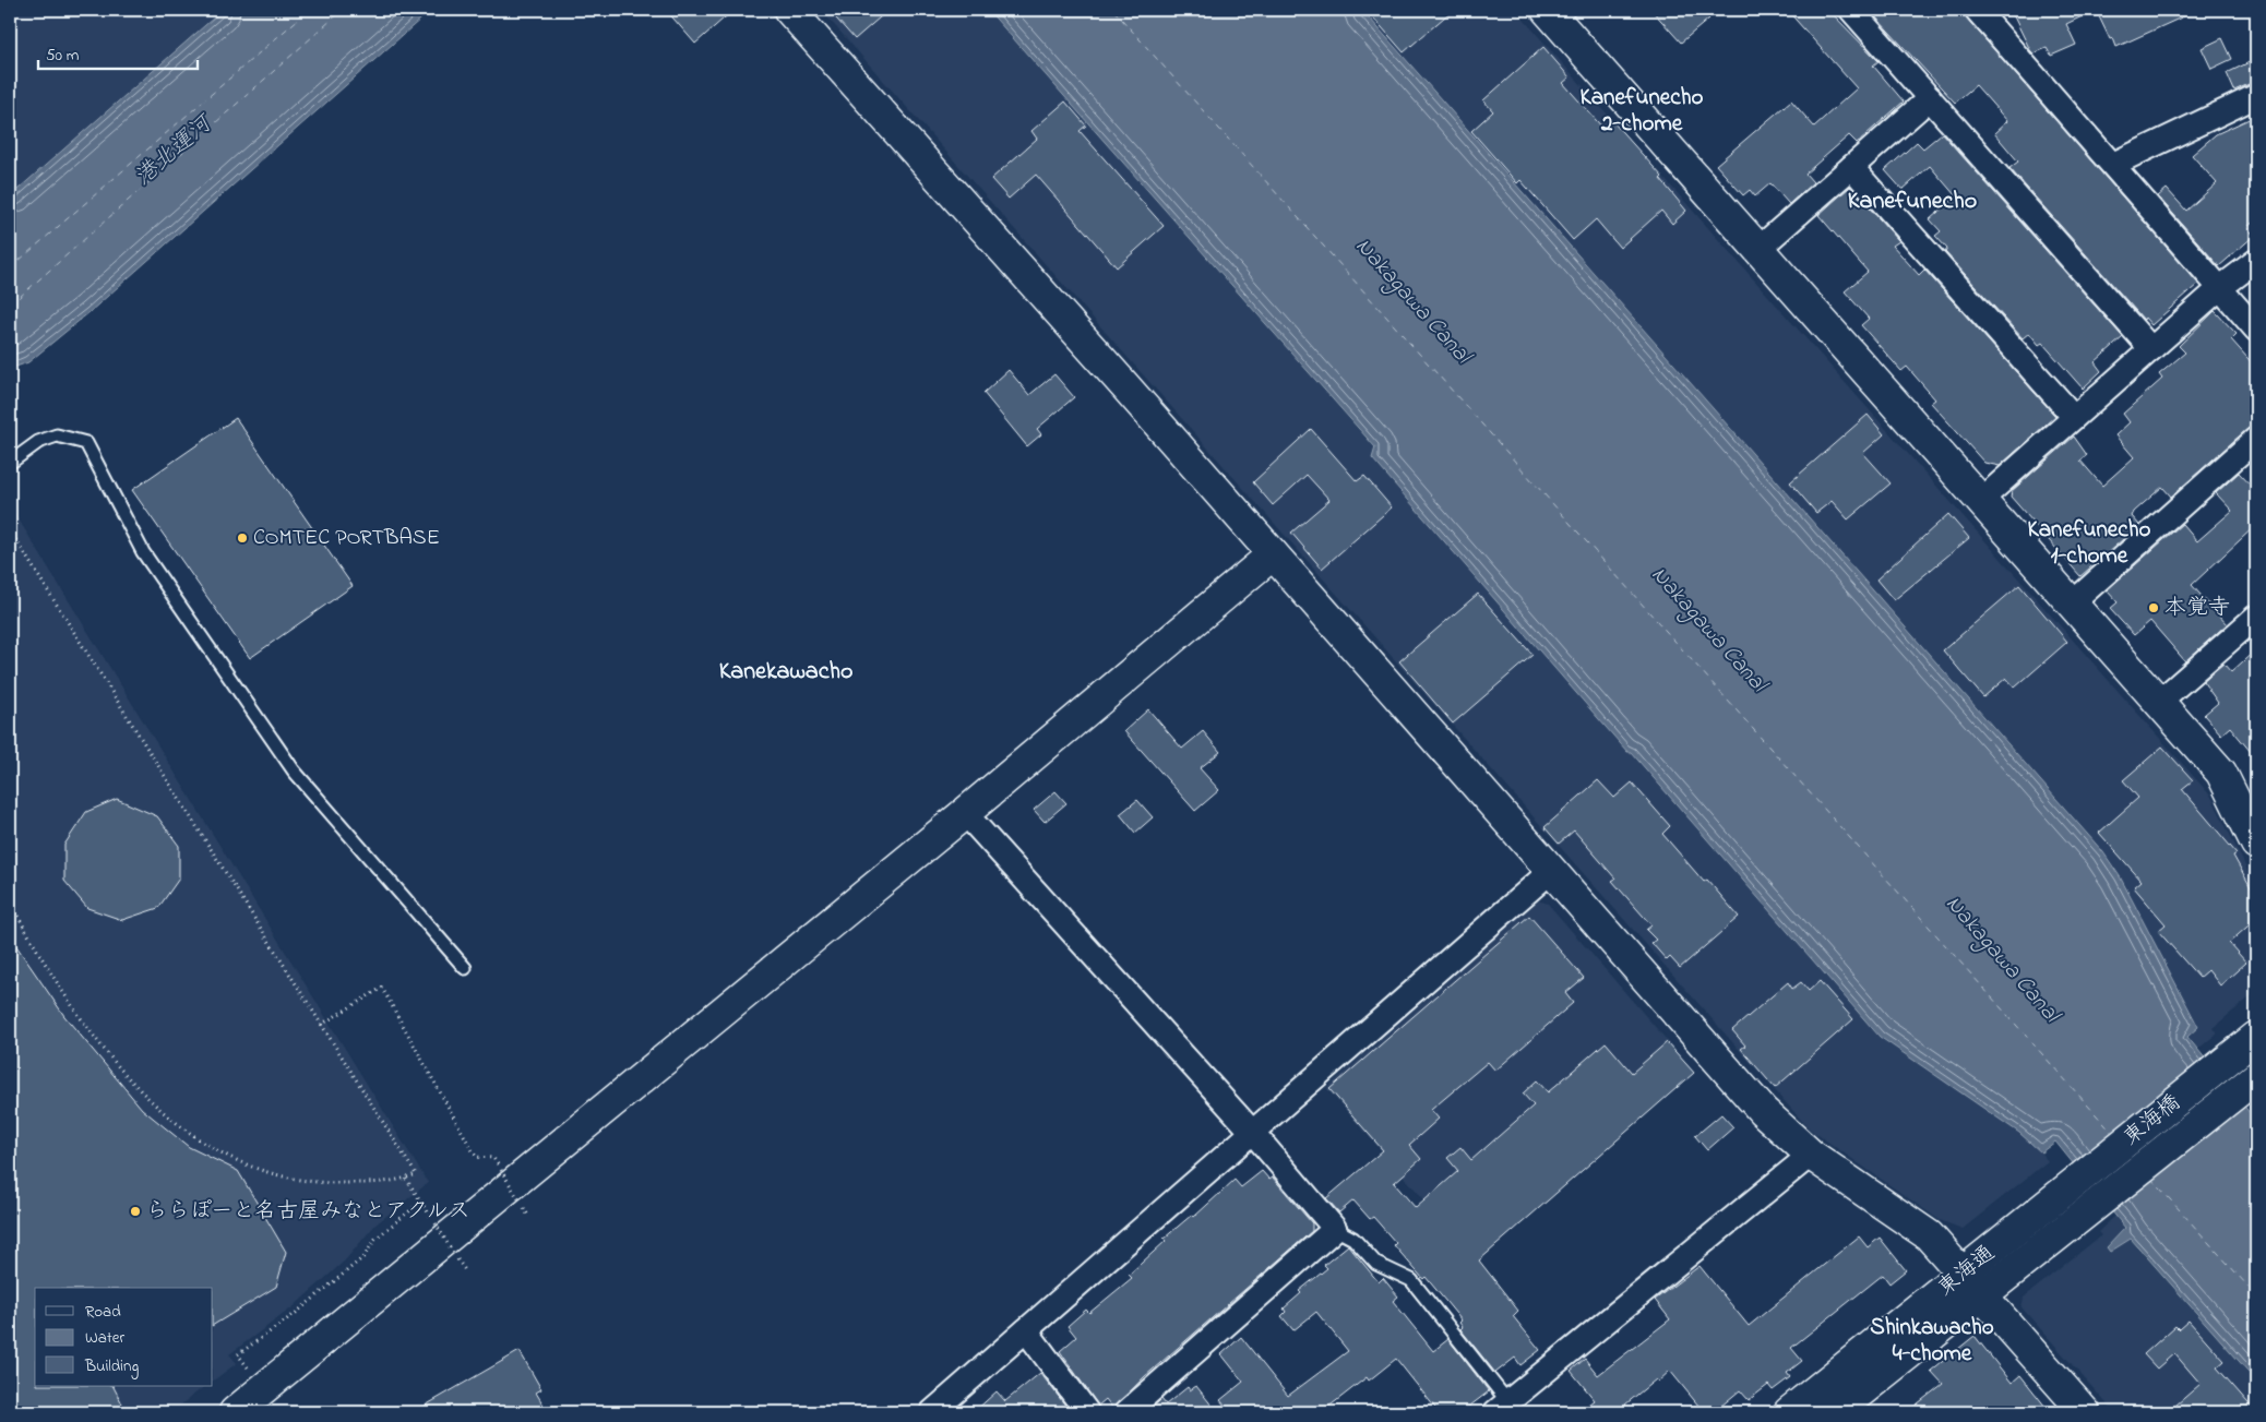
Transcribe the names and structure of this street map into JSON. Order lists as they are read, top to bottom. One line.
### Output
{"streets":{"street":["東海橋","東海通"]},"districts":["Kanefunecho 2-chome","Kanefunecho","Kanefunecho 1-chome","Kanekawacho","Shinkawacho 4-chome"],"water":["港北運河","Nakagawa Canal"],"places":["COMTEC PORTBASE","本覚寺","ららぽーと名古屋みなとアクルス"],"legend":["Road","Water","Building"],"scale_bar":"50 m"}
